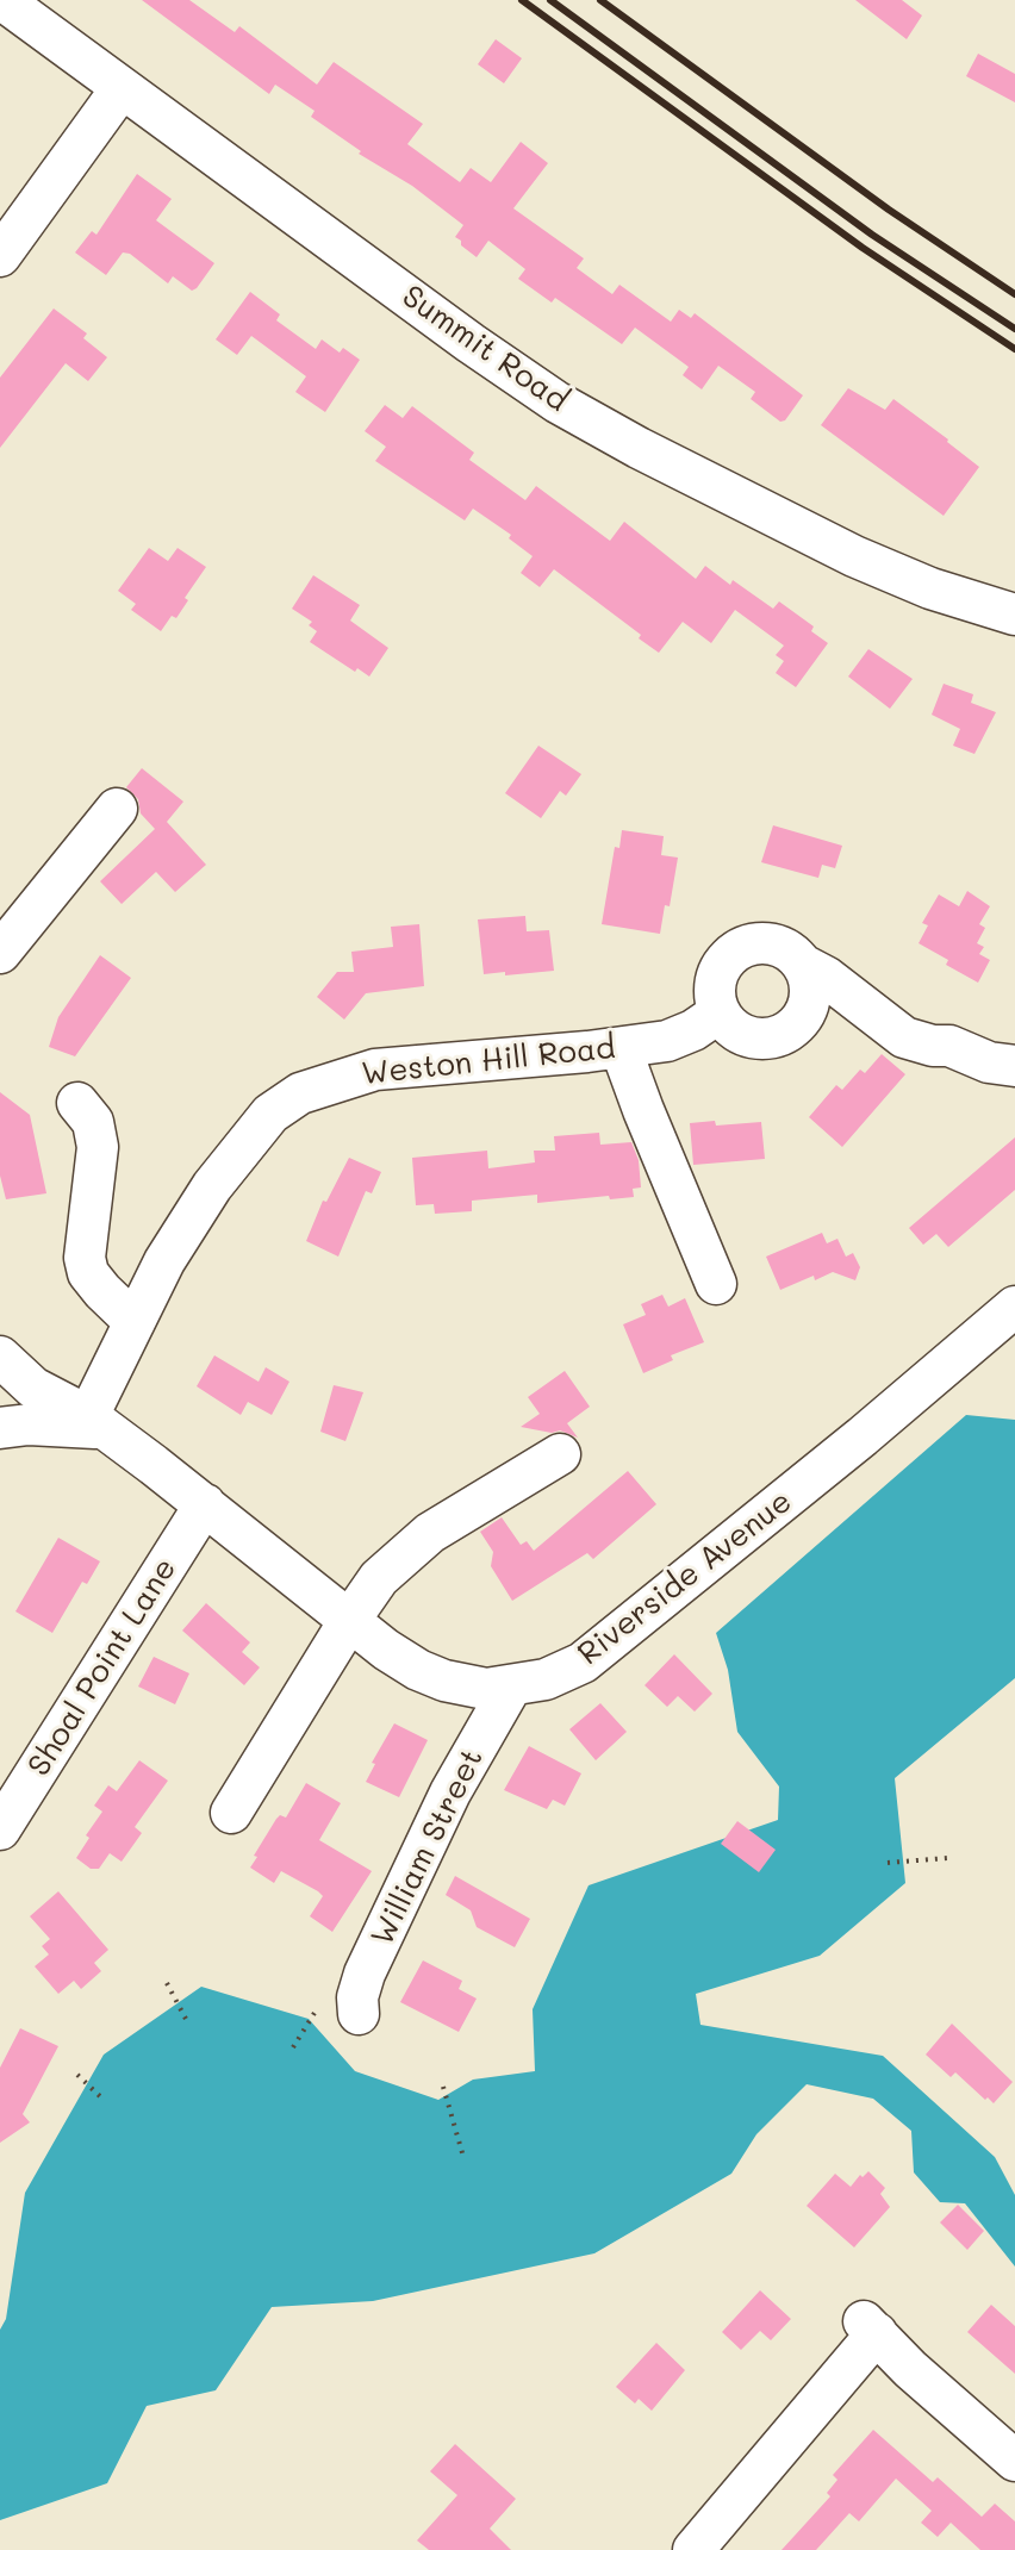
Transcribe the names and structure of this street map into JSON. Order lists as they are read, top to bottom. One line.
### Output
{"streets":{"street":["Summit Road","Weston Hill Road","Riverside Avenue","Shoal Point Lane","William Street"]},"crossings":[["Weston Hill Road","Riverside Avenue"],["Riverside Avenue","Shoal Point Lane"],["Riverside Avenue","William Street"]]}
